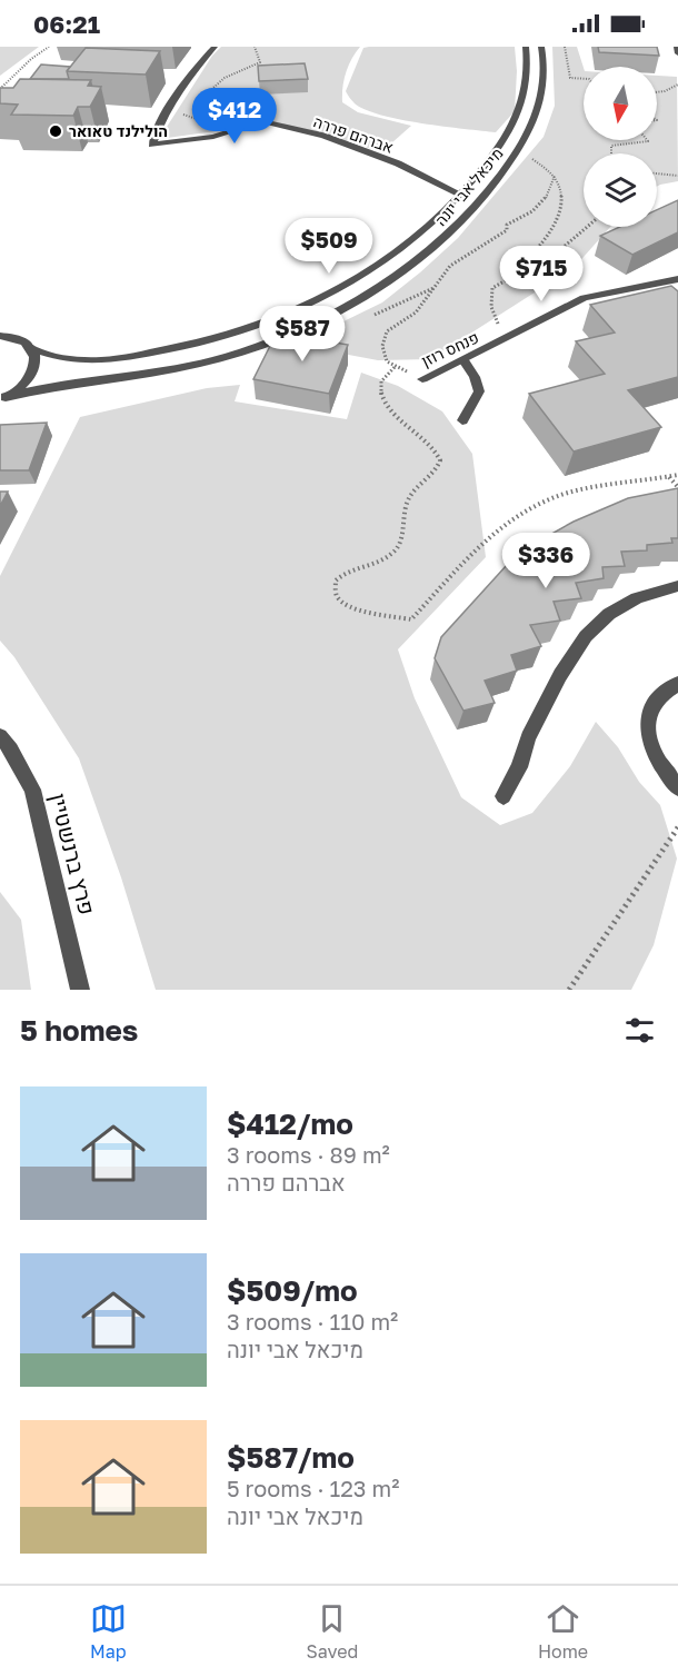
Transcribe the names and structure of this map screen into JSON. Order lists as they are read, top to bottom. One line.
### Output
{"streets":{"street":["אברהם פררה","מיכאל אבי יונה","פנחס רוזן","פרץ ברנשטיין"]},"crossings":[["אברהם פררה","מיכאל אבי יונה"]],"places":["הולילנד טאואר"],"north":"bottom","page":{"status":"06:21","price":["$412","$509","$715","$587","$336"],"heading":"5 homes","list":[{"name":"$412/mo","note":"3 rooms · 89 m² · אברהם פררה"},{"name":"$509/mo","note":"3 rooms · 110 m² · מיכאל אבי יונה"},{"name":"$587/mo","note":"5 rooms · 123 m² · מיכאל אבי יונה"}],"tabs":["Map","Saved","Home"]}}
